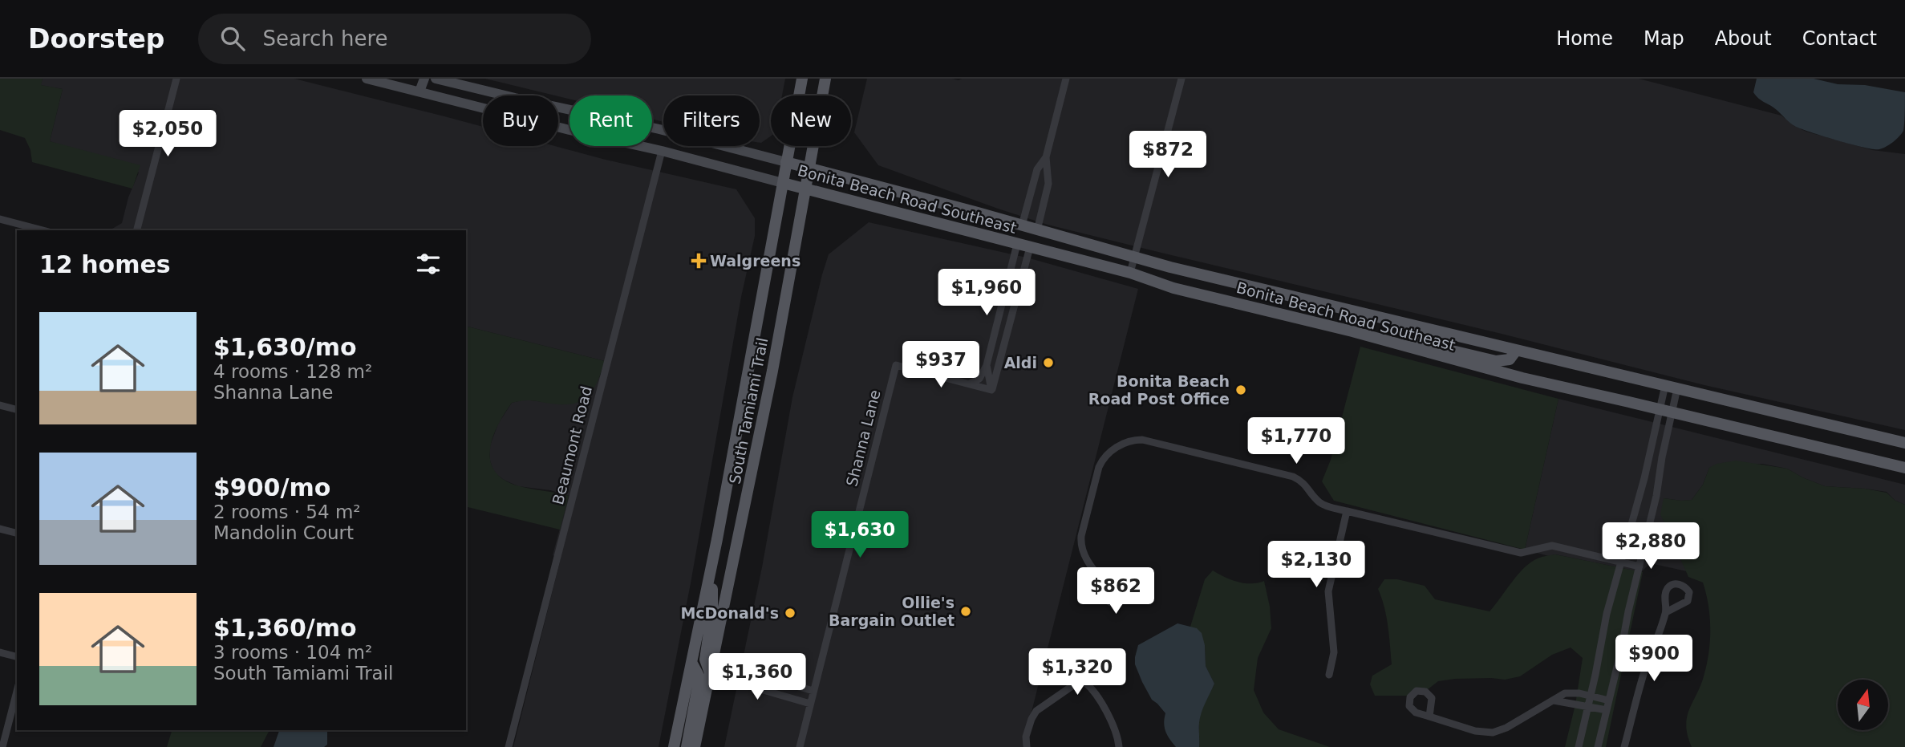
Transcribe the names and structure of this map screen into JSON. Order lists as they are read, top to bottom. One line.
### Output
{"streets":{"main road":["Bonita Beach Road Southeast","South Tamiami Trail"],"street":["Shanna Lane","Beaumont Road"]},"crossings":[["Bonita Beach Road Southeast","South Tamiami Trail"]],"places":{"health":["Walgreens"],"other":["Aldi","Bonita Beach Road Post Office","Ollie's Bargain Outlet","McDonald's"]},"north":"top","page":{"header":"Doorstep","search":"Search here","nav":["Home","Map","About","Contact"],"chip":["Buy","Rent","Filters","New"],"price":["$2,050","$872","$1,960","$937","$1,770","$1,630","$2,880","$2,130","$862","$900","$1,320","$1,360"],"heading":"12 homes","list":[{"name":"$1,630/mo","note":"4 rooms · 128 m² · Shanna Lane"},{"name":"$900/mo","note":"2 rooms · 54 m² · Mandolin Court"},{"name":"$1,360/mo","note":"3 rooms · 104 m² · South Tamiami Trail"}]}}
